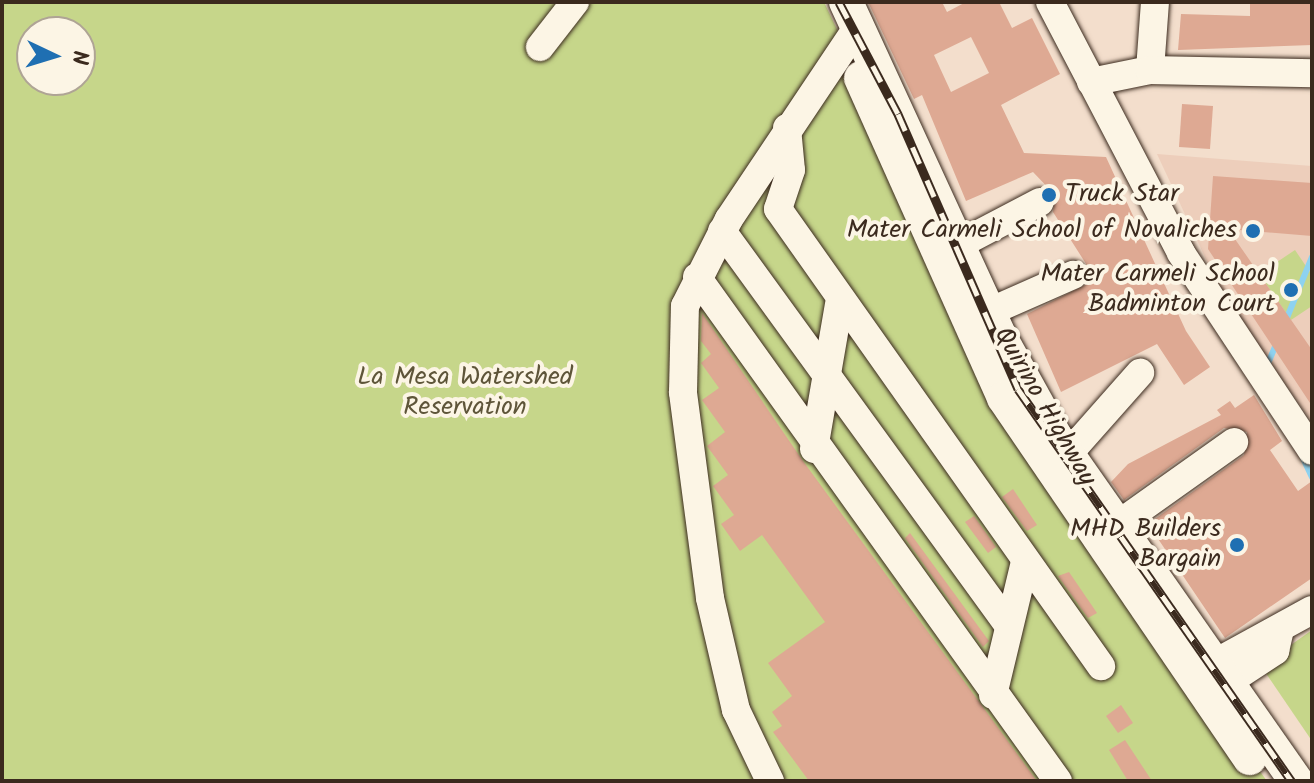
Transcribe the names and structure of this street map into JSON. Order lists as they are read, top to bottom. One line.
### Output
{"streets":{"main road":["Quirino Highway"]},"parks":["La Mesa Watershed Reservation"],"places":["Truck Star","Mater Carmeli School of Novaliches","Mater Carmeli School Badminton Court","MHD Builders Bargain"],"north":"right"}
